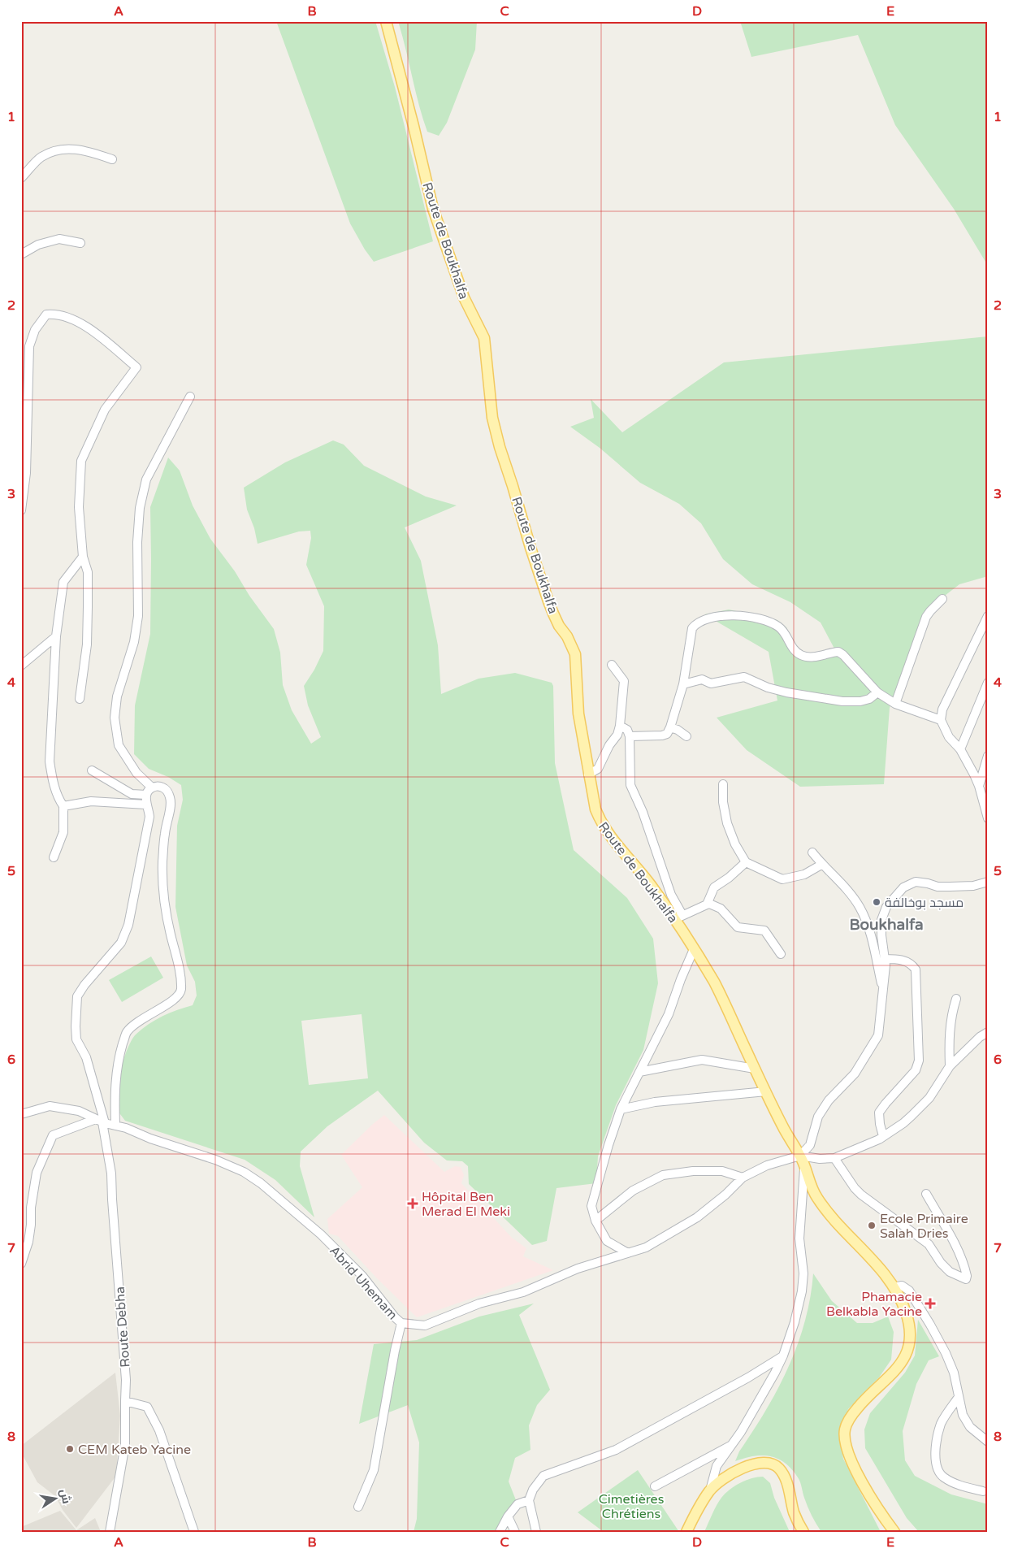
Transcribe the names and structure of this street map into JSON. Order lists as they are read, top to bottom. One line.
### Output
{"streets":{"main road":["Route de Boukhalfa"],"street":["Abrid Uhemam","Route Debha"]},"crossings":[["Route de Boukhalfa","Abrid Uhemam"],["Abrid Uhemam","Route Debha"]],"districts":["Boukhalfa"],"parks":["Cimetières Chrétiens"],"places":{"other":["مسجد بوخالفة","Ecole Primaire Salah Dries","CEM Kateb Yacine"],"health":["Hôpital Ben Merad El Meki","Phamacie Belkabla Yacine"]},"north":"right","grid":{"columns":["A","B","C","D","E"],"rows":["1","2","3","4","5","6","7","8"]}}
